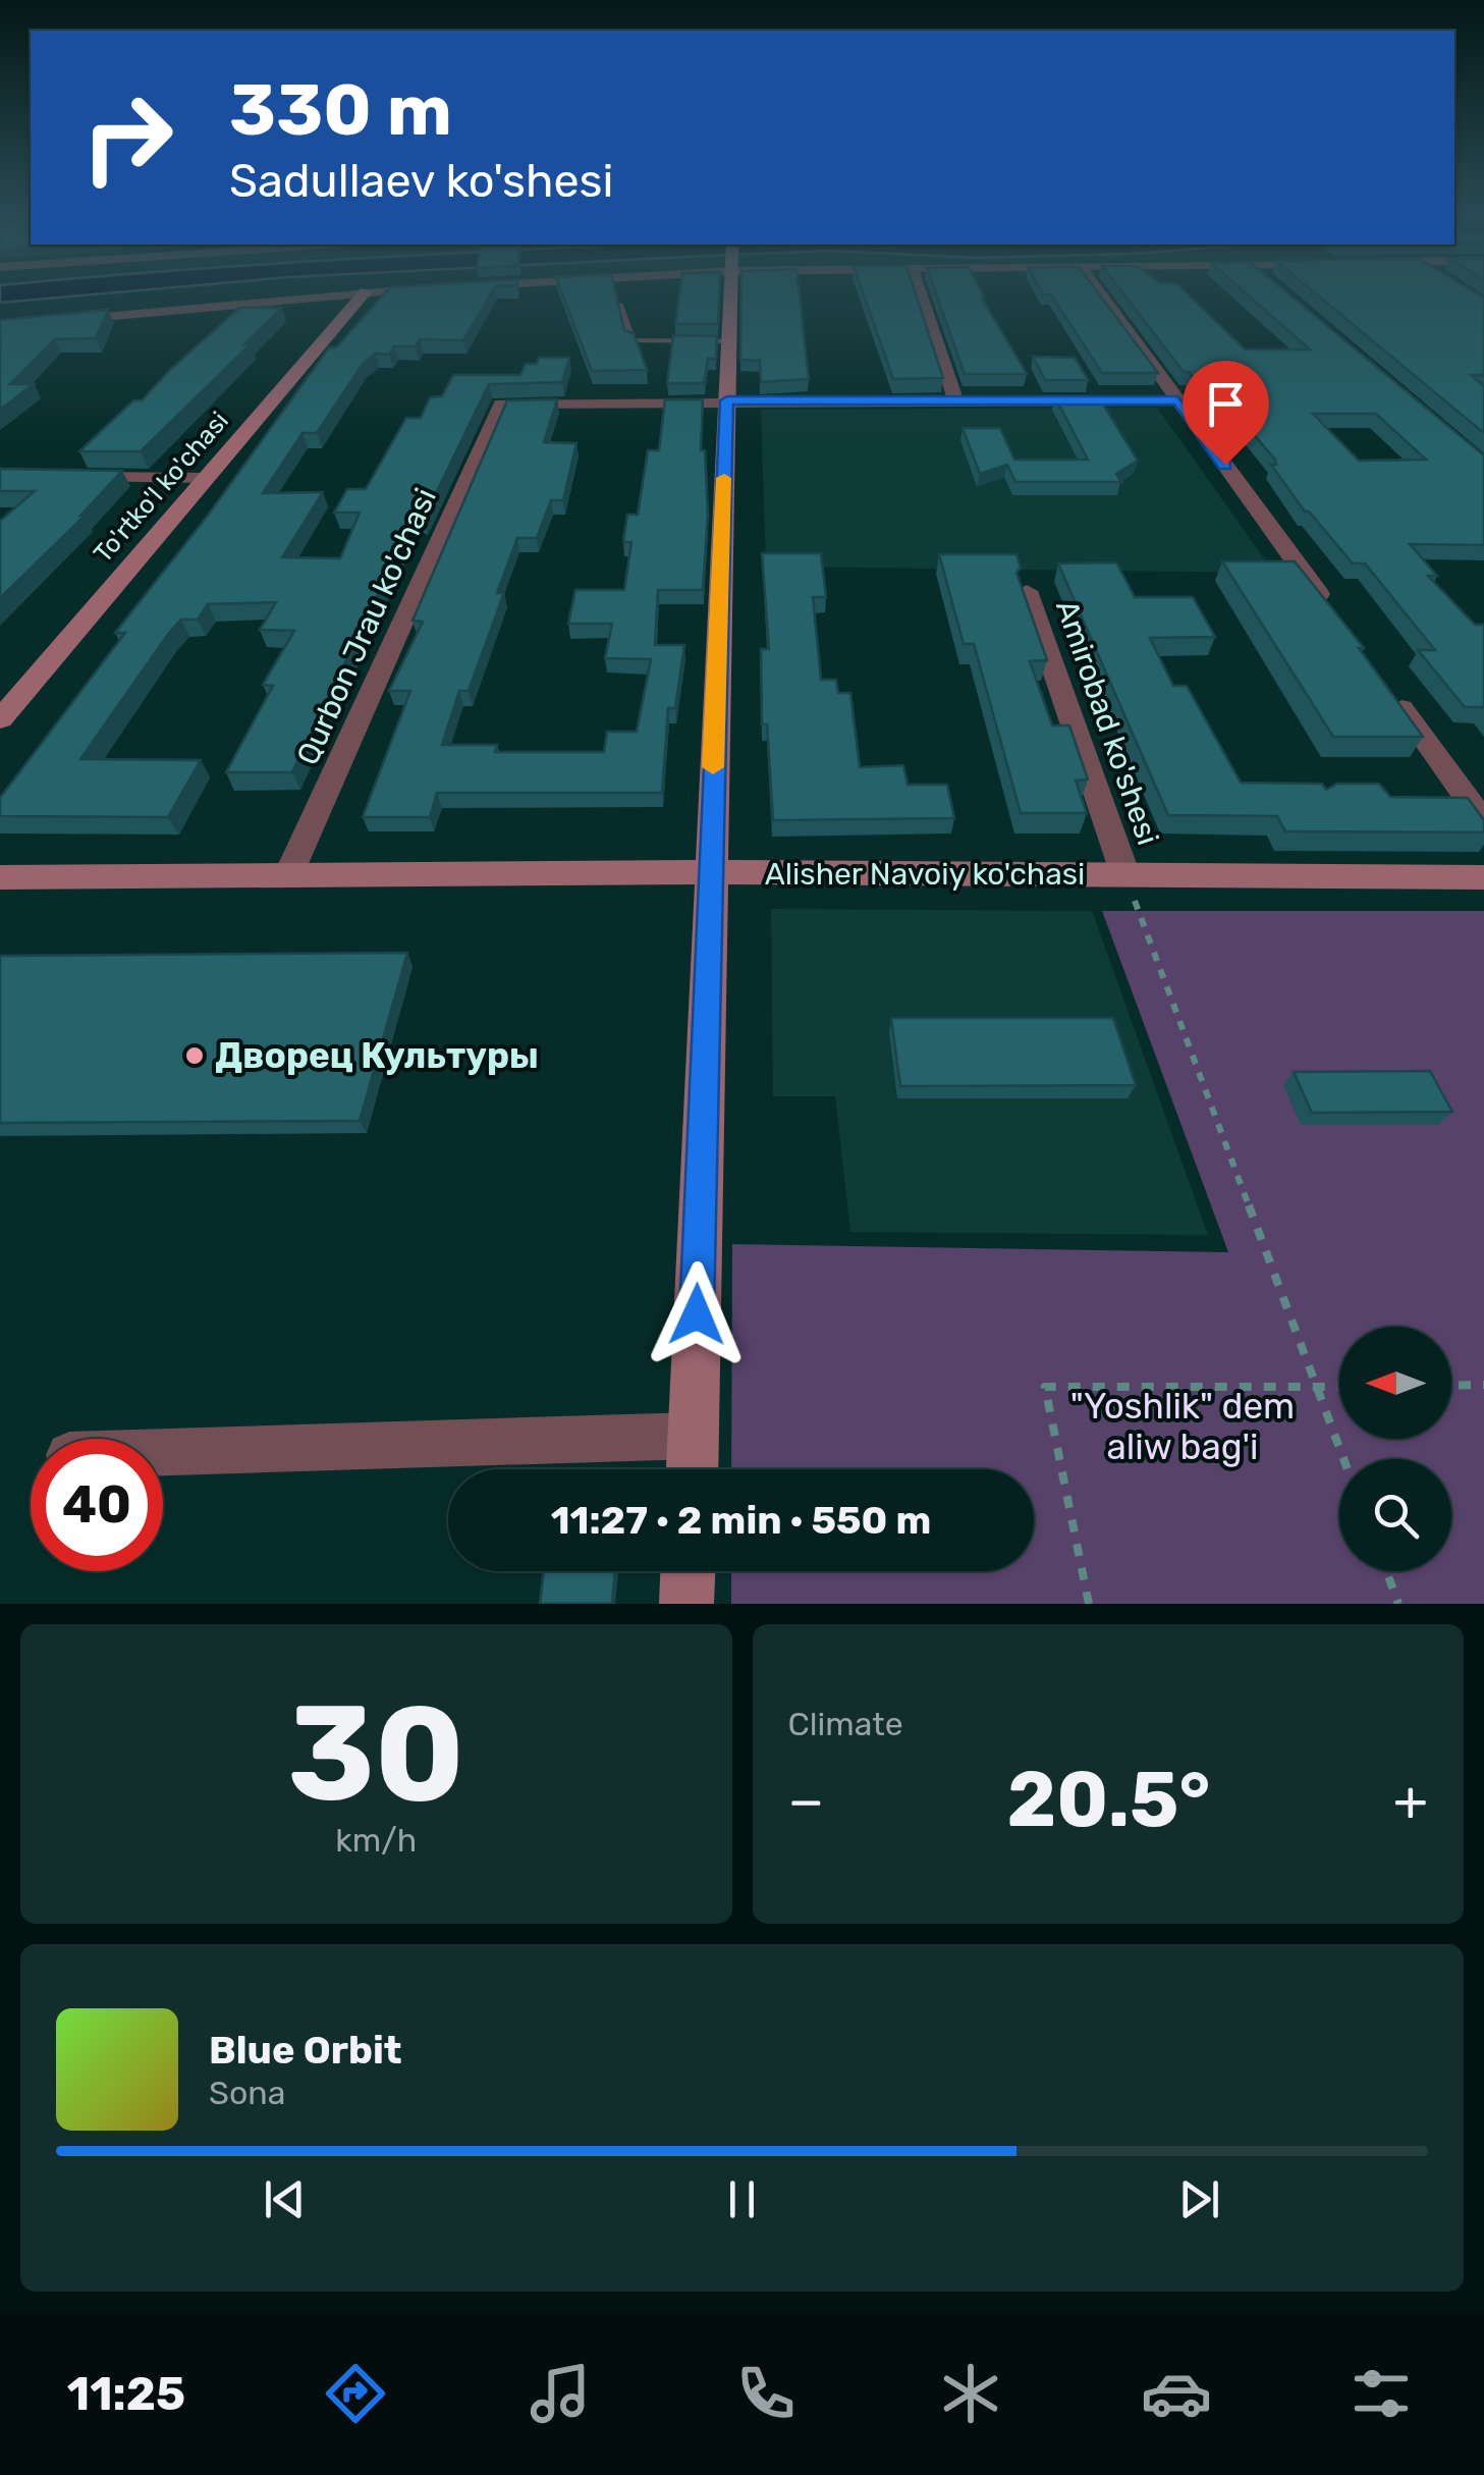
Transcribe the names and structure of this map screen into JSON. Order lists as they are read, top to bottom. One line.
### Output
{"streets":{"street":["To'rtko'l ko'chasi","Qurbon Jrau ko'chasi","Amirobad ko'shesi","Alisher Navoiy ko'chasi"]},"crossings":[["Qurbon Jrau ko'chasi","Alisher Navoiy ko'chasi"],["Amirobad ko'shesi","Alisher Navoiy ko'chasi"]],"parks":["\"Yoshlik\" dem aliw bag'i"],"places":["Дворец Культуры"],"north":"left","page":{"turn":["330 m","Sadullaev ko'shesi"],"limit":"40","trip":"11:27 · 2 min · 550 m","tile":[["30","km/h"],"Climate"],"heat":["−","20.5°","+"],"song":["Blue Orbit","Sona"],"tabs":"11:25"}}
